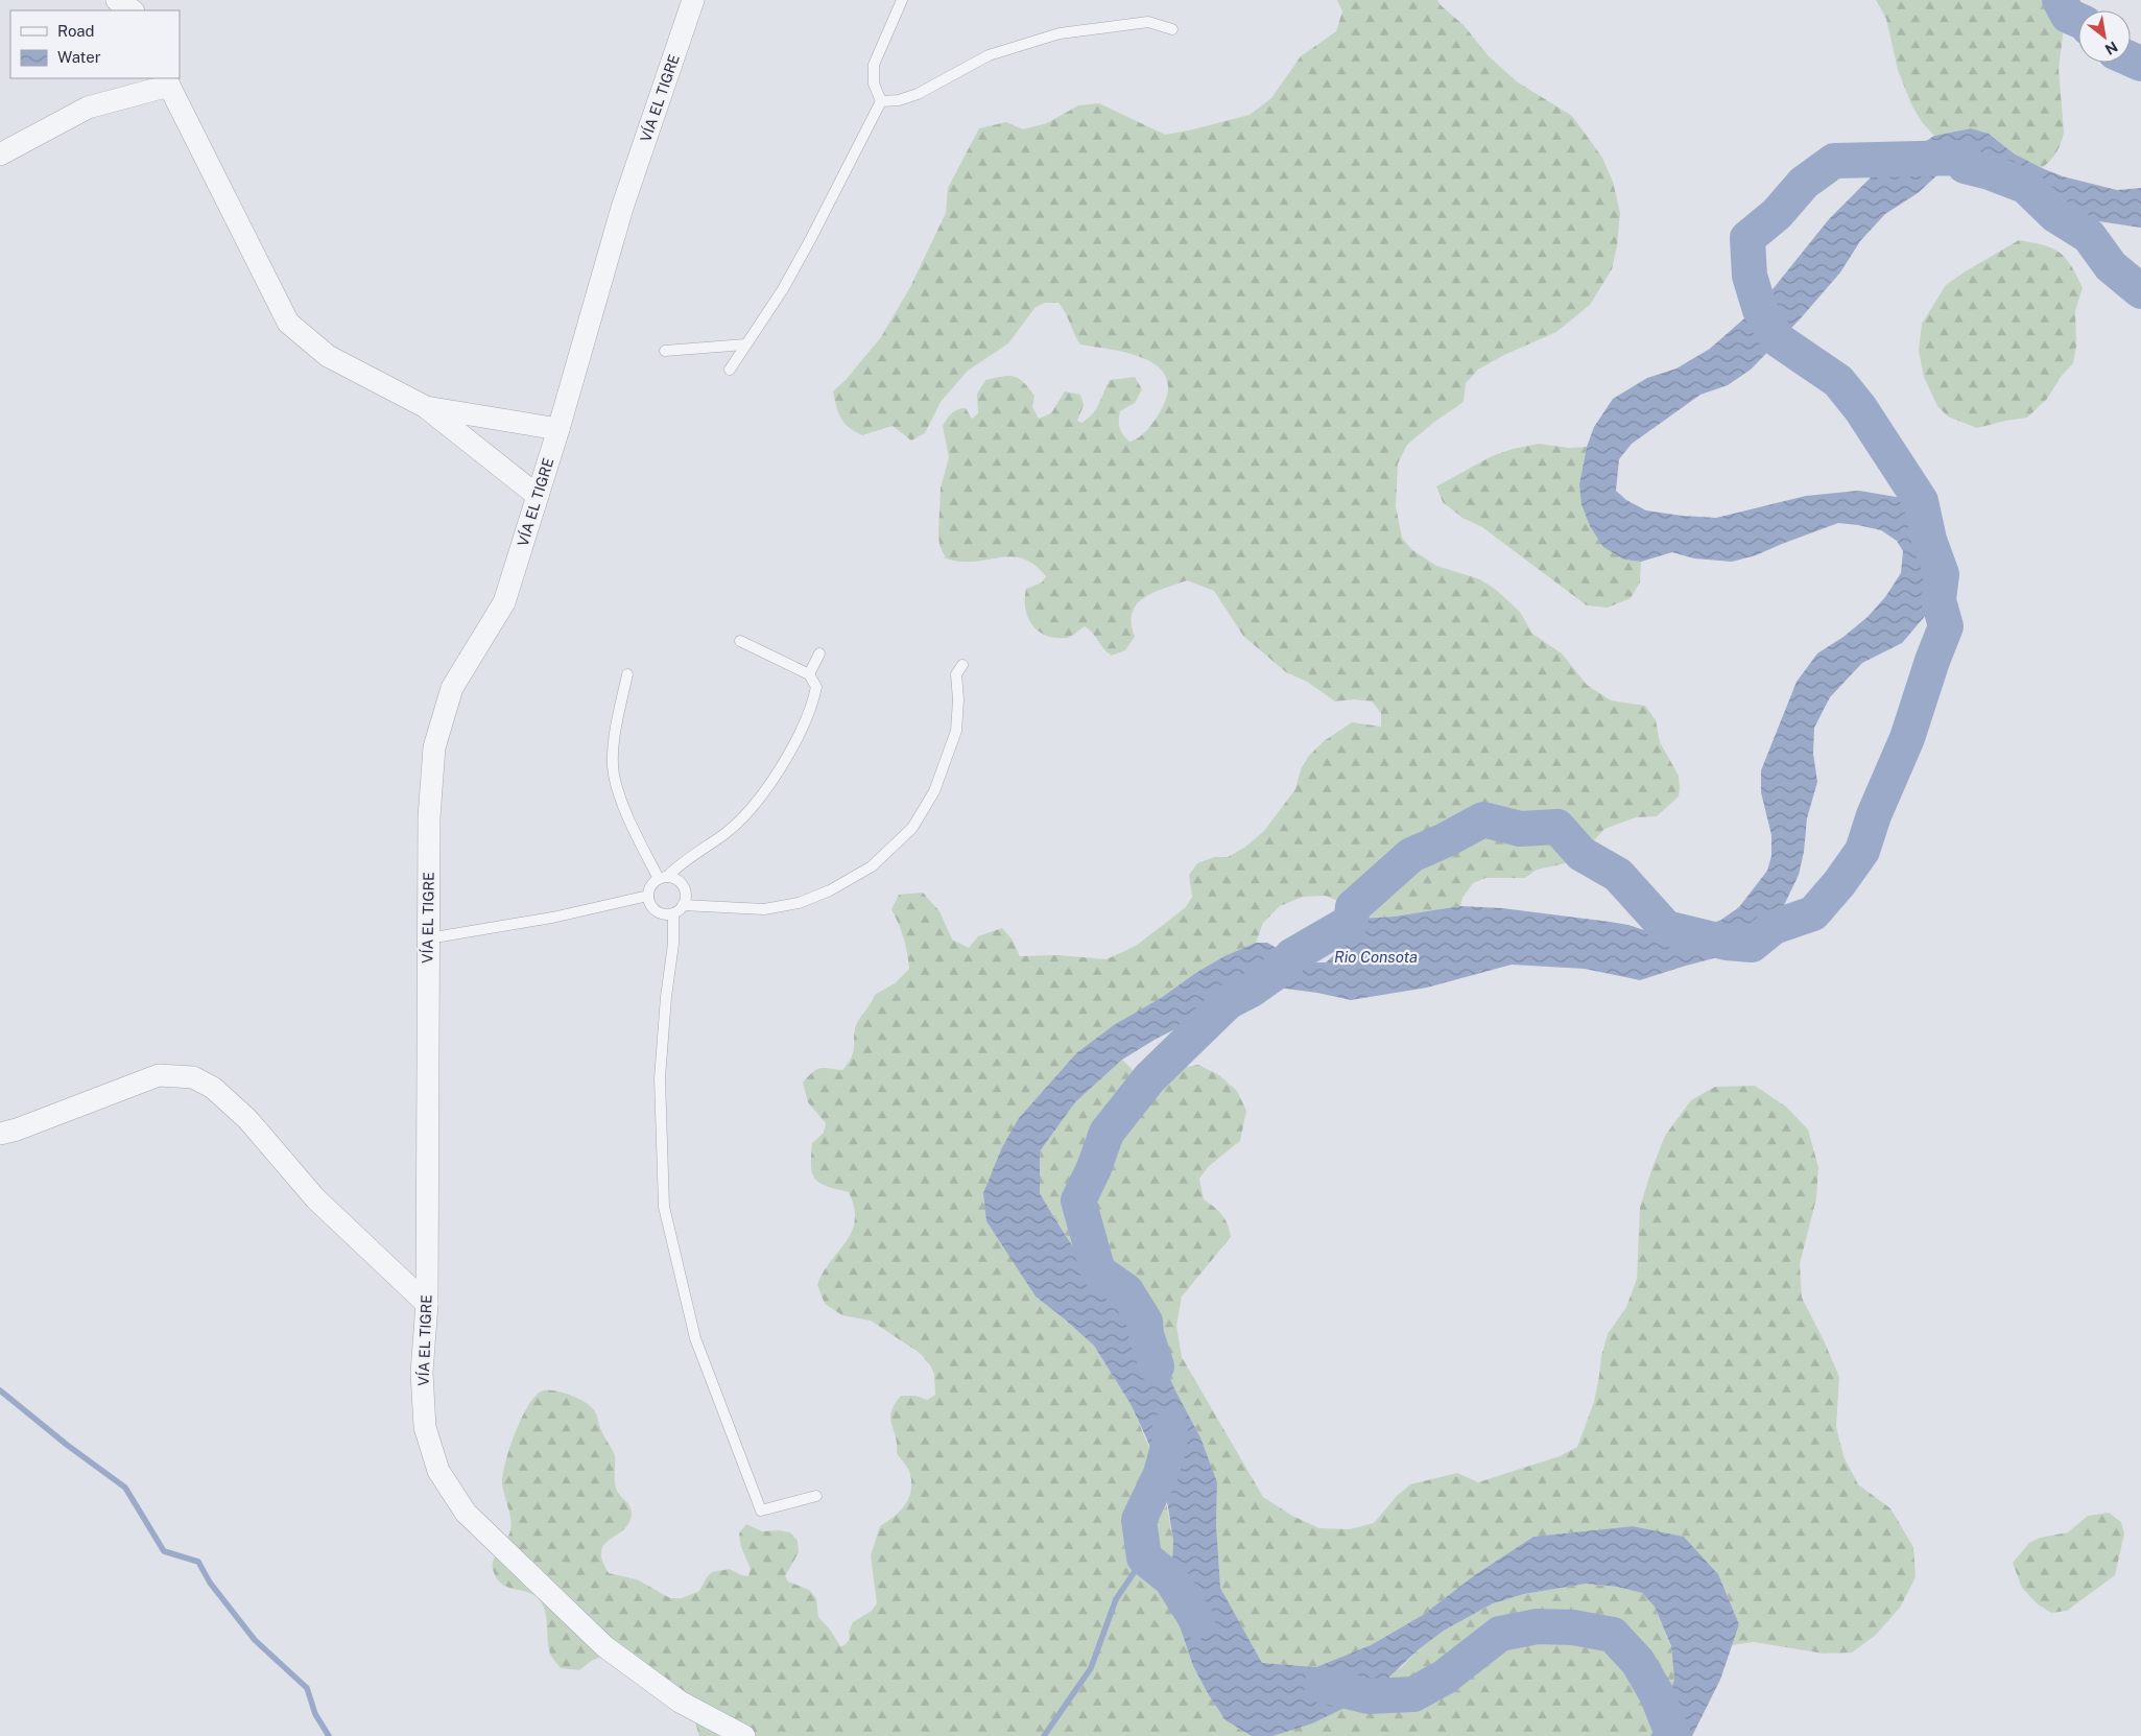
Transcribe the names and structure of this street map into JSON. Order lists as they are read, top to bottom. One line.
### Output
{"streets":{"street":["VÍA EL TIGRE"]},"water":["Rio Consota"],"legend":["Road","Water"],"north":"bottom right"}
